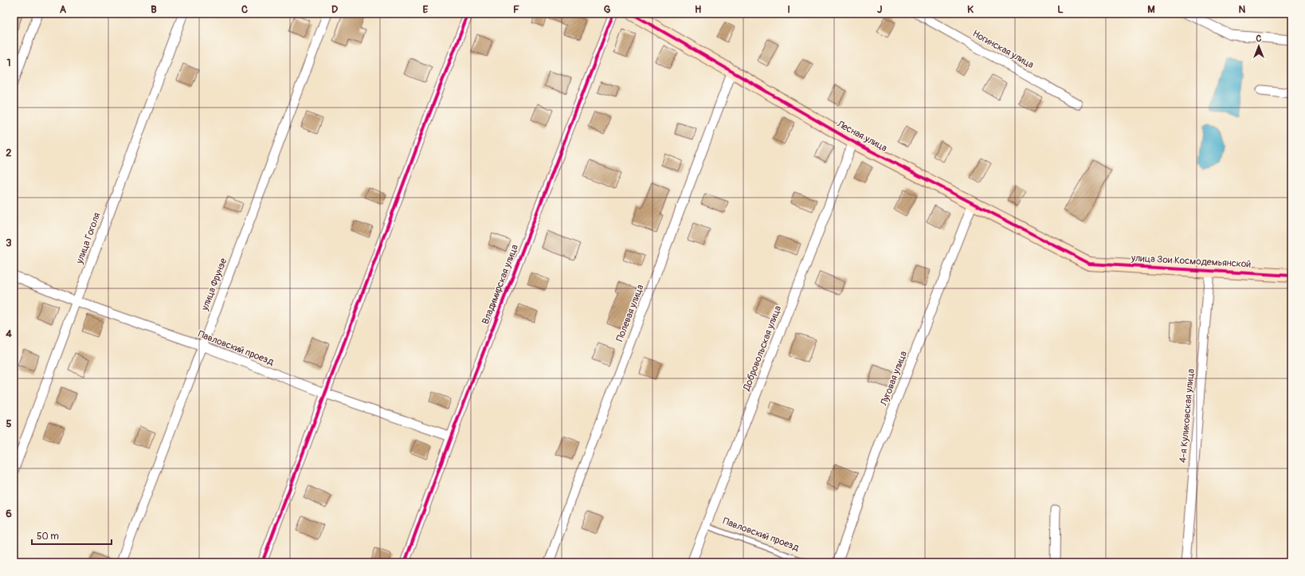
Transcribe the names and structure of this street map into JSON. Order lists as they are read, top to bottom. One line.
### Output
{"streets":{"street":["Ногинская улица","Лесная улица","улица Гоголя","улица Зои Космодемьянской","улица Фрунзе","Владимирская улица","Полевая улица","Павловский проезд","Добровольская улица","Луговая улица","4-я Куликовская улица"]},"crossings":[["Лесная улица","улица Зои Космодемьянской"],["Лесная улица","Полевая улица"],["Лесная улица","Добровольская улица"],["Лесная улица","Луговая улица"],["улица Гоголя","Павловский проезд"],["улица Зои Космодемьянской","4-я Куликовская улица"],["улица Фрунзе","Павловский проезд"],["Владимирская улица","Павловский проезд"],["Павловский проезд","Добровольская улица"]],"scale_bar":"50 m","north":"top","grid":{"columns":["A","B","C","D","E","F","G","H","I","J","K","L","M","N"],"rows":["1","2","3","4","5","6"]}}
